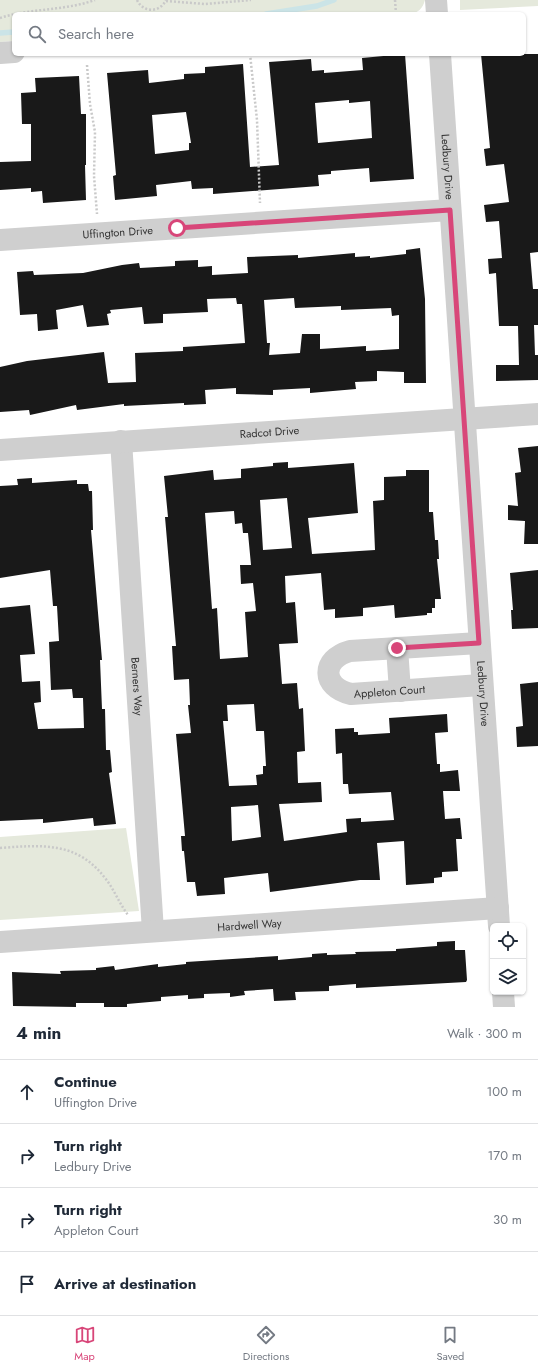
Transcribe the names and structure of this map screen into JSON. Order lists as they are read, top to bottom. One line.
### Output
{"streets":{"street":["Ledbury Drive","Uffington Drive","Radcot Drive","Berners Way","Appleton Court","Hardwell Way"]},"crossings":[["Ledbury Drive","Uffington Drive"],["Ledbury Drive","Radcot Drive"],["Ledbury Drive","Appleton Court"],["Ledbury Drive","Hardwell Way"],["Radcot Drive","Berners Way"],["Berners Way","Hardwell Way"]],"page":{"search":"Search here","heading":["4 min","Walk · 300 m"],"list":[["Continue","Uffington Drive","100 m"],["Turn right","Ledbury Drive","170 m"],["Turn right","Appleton Court","30 m"],"Arrive at destination"],"nav":["Map","Directions","Saved"]}}
